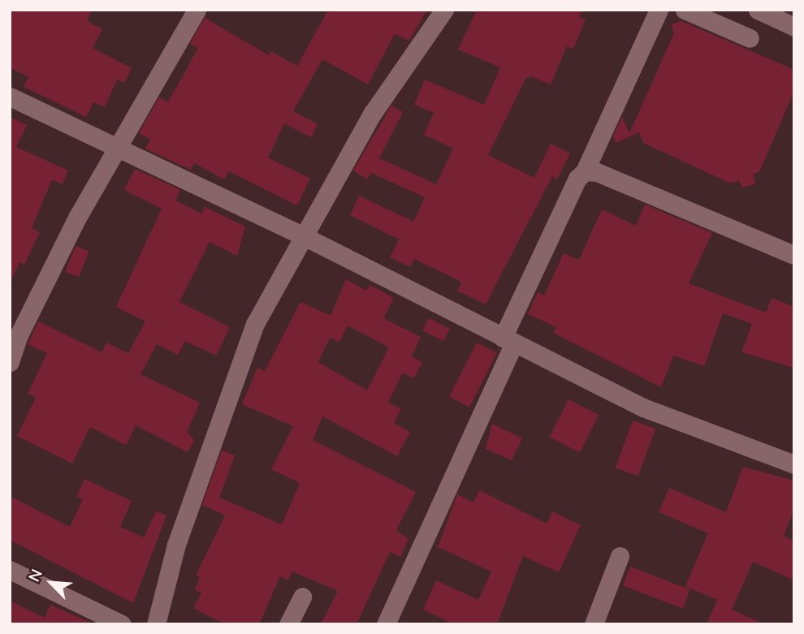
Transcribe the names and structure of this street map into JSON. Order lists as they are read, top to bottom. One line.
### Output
{"north":"top left"}
